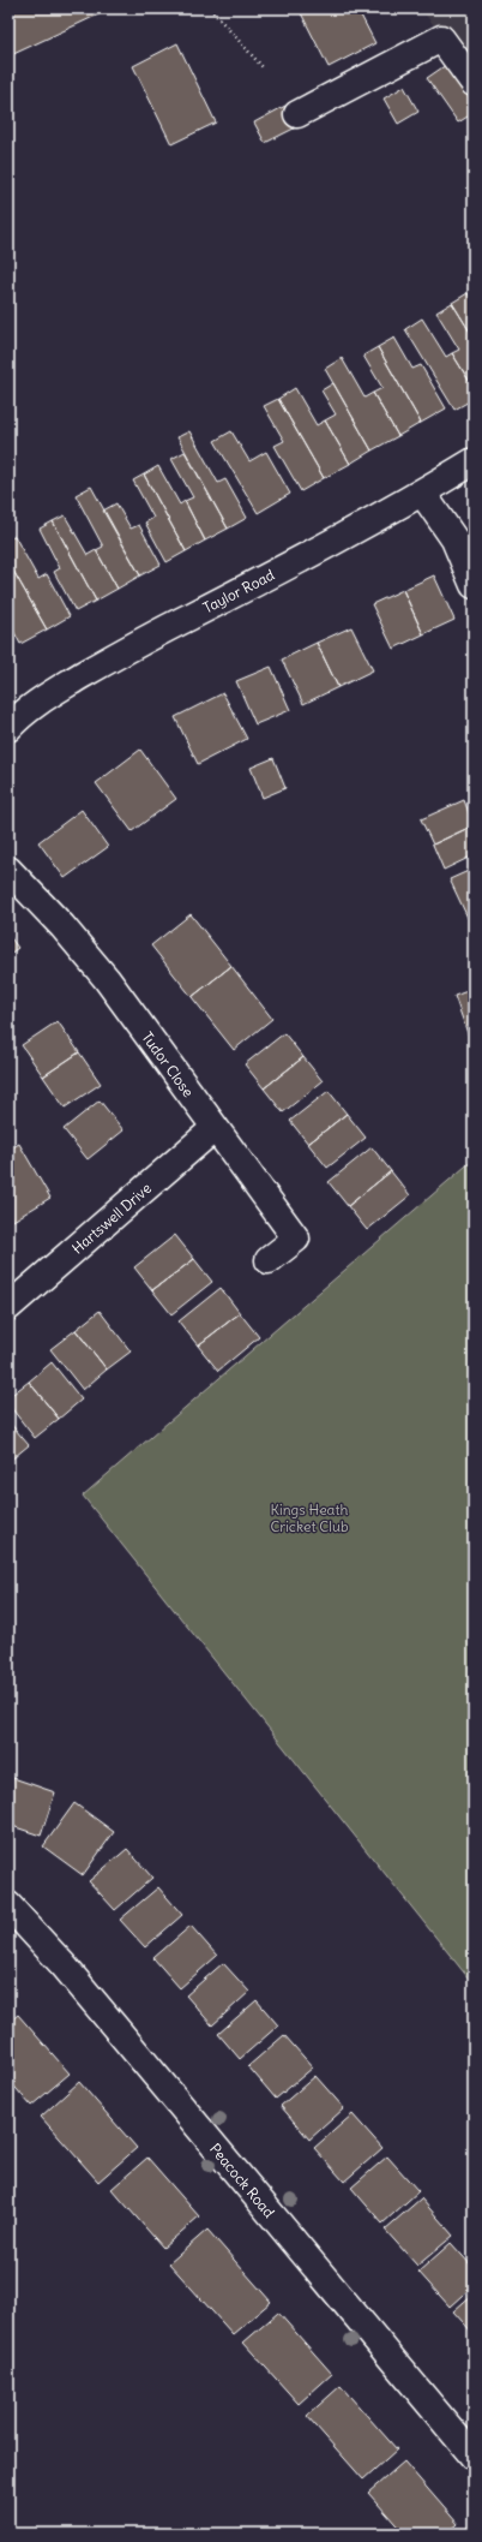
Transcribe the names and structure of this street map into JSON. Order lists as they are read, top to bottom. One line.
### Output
{"streets":{"street":["Taylor Road","Tudor Close","Hartswell Drive","Peacock Road"]},"crossings":[["Tudor Close","Hartswell Drive"]],"parks":["Kings Heath Cricket Club"]}
